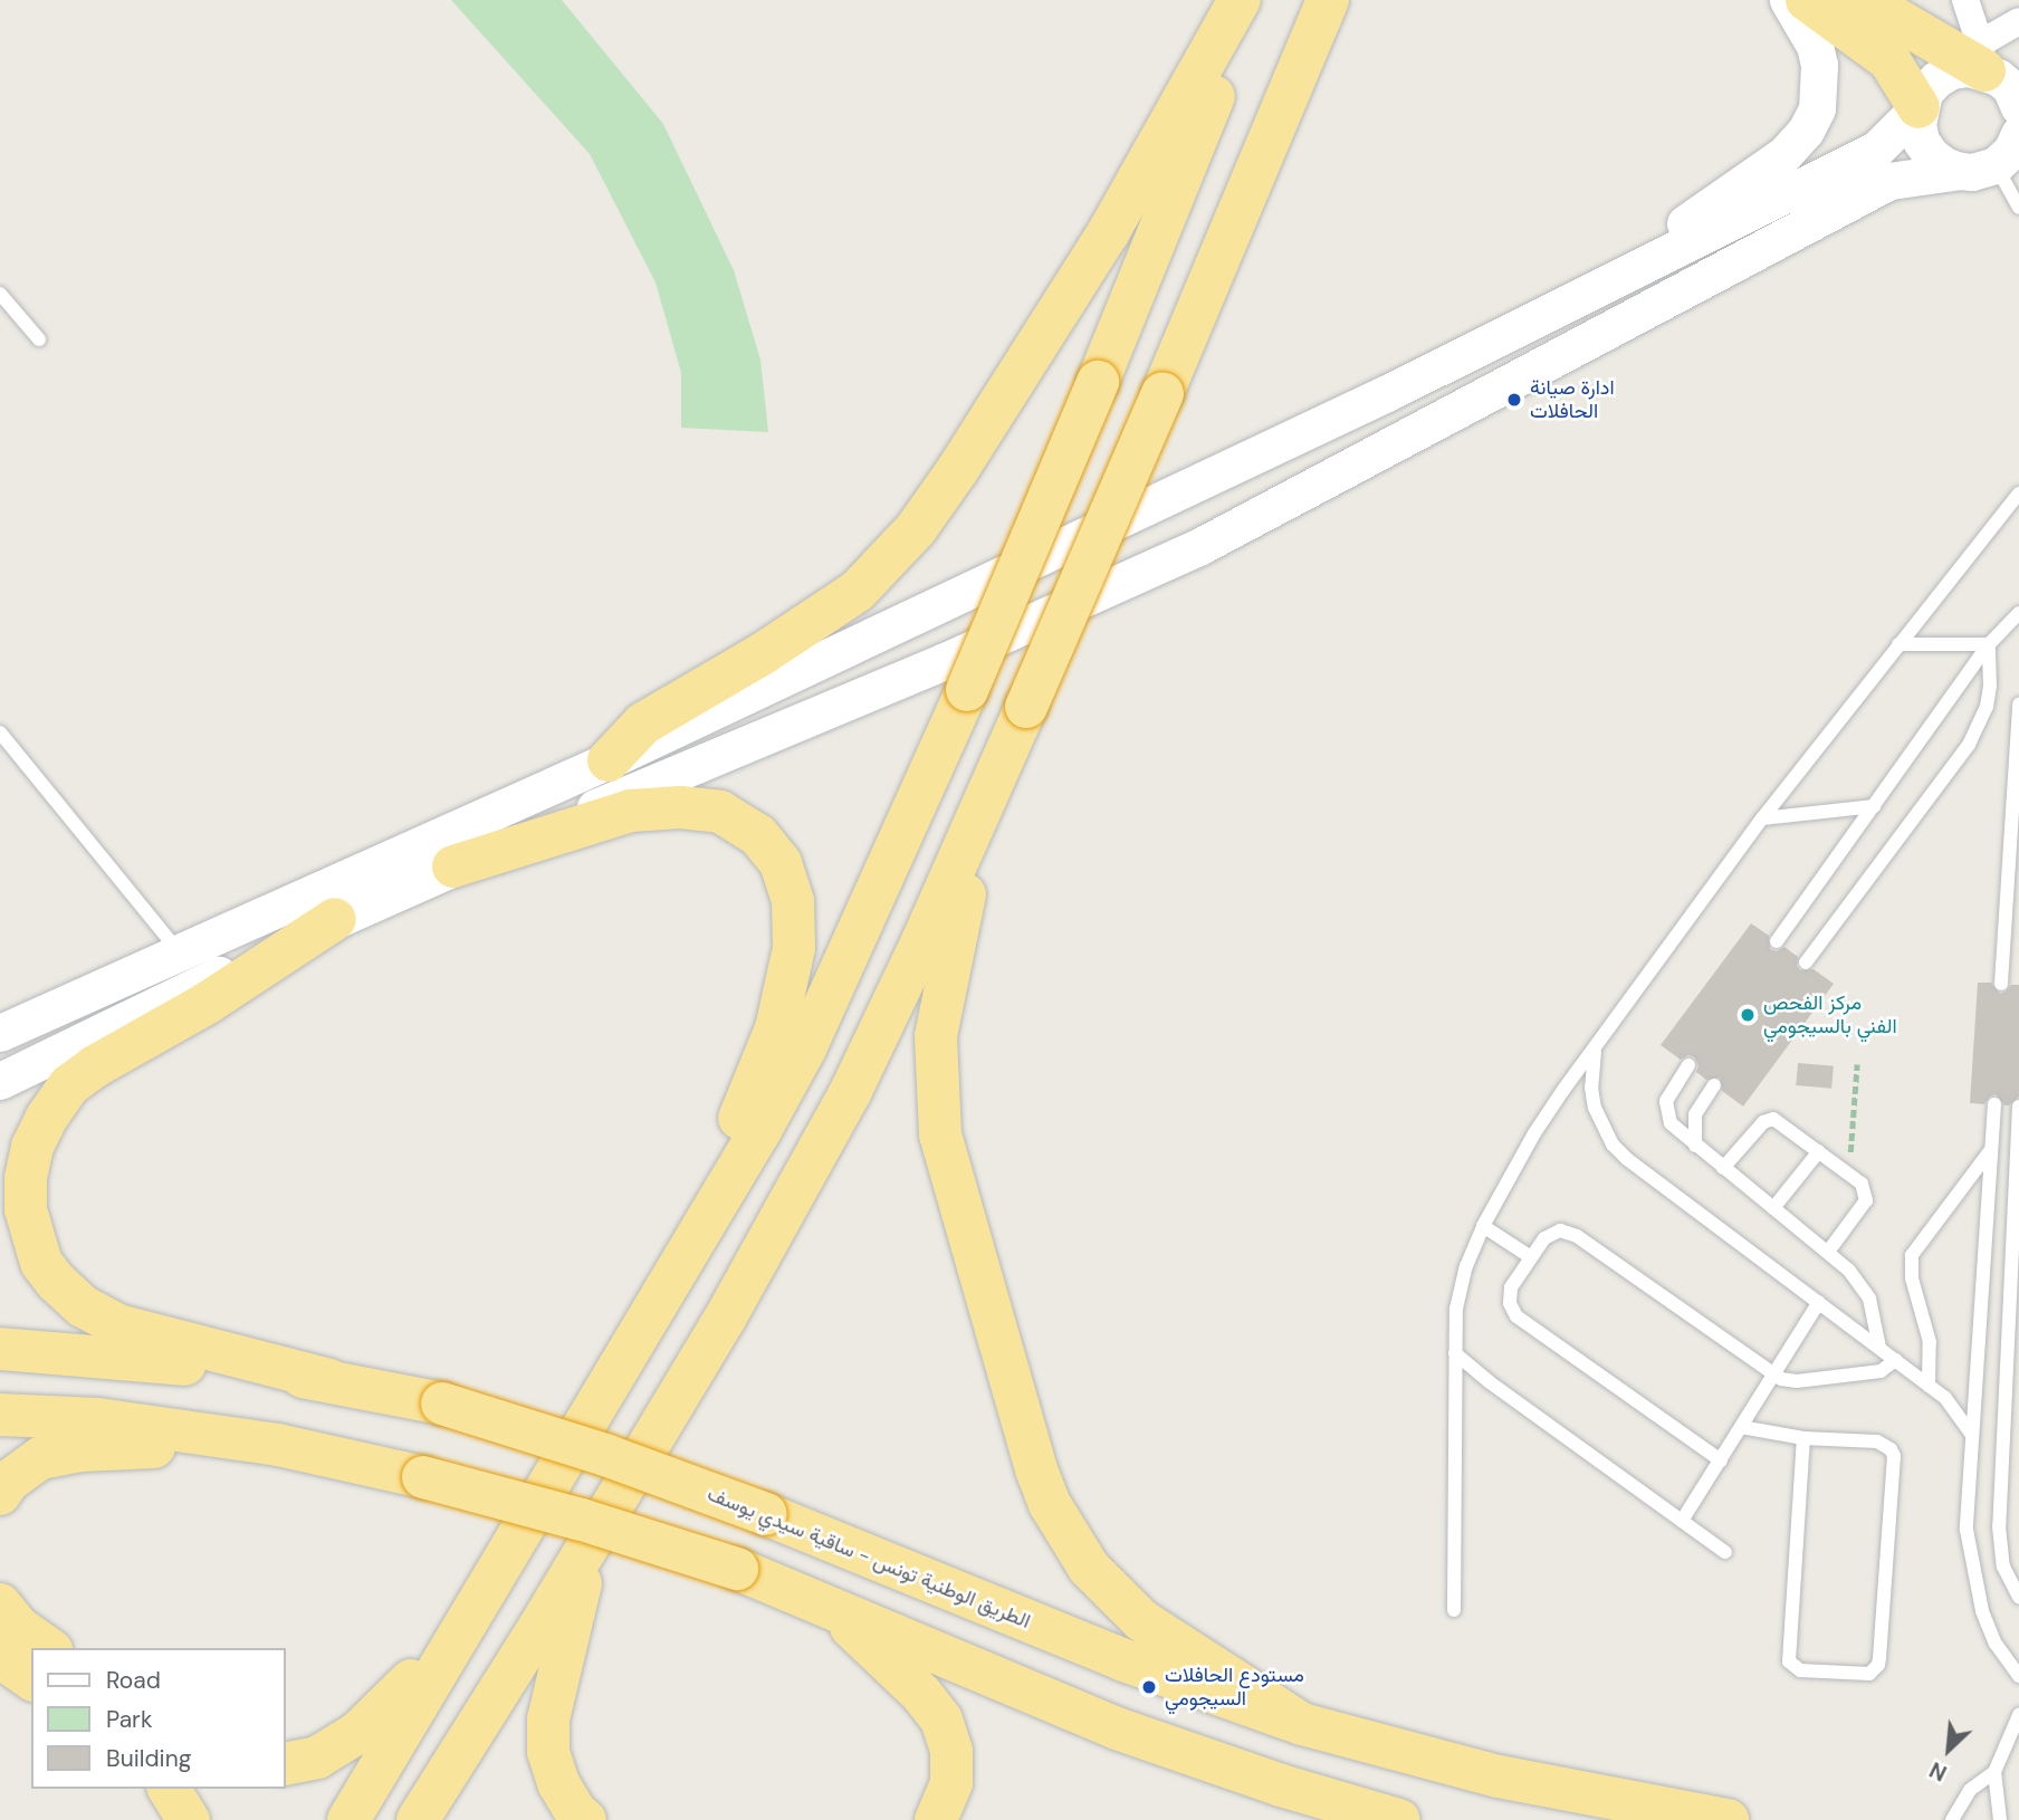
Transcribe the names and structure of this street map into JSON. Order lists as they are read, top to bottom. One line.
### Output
{"streets":{"highway":["الطريق الوطنية تونس - ساقية سيدي يوسف"]},"places":["ادارة صيانة الحافلات","مركز الفحص الفني بالسيجومي","مستودع الحافلات السيجومي"],"legend":["Road","Park","Building"],"north":"bottom left"}
